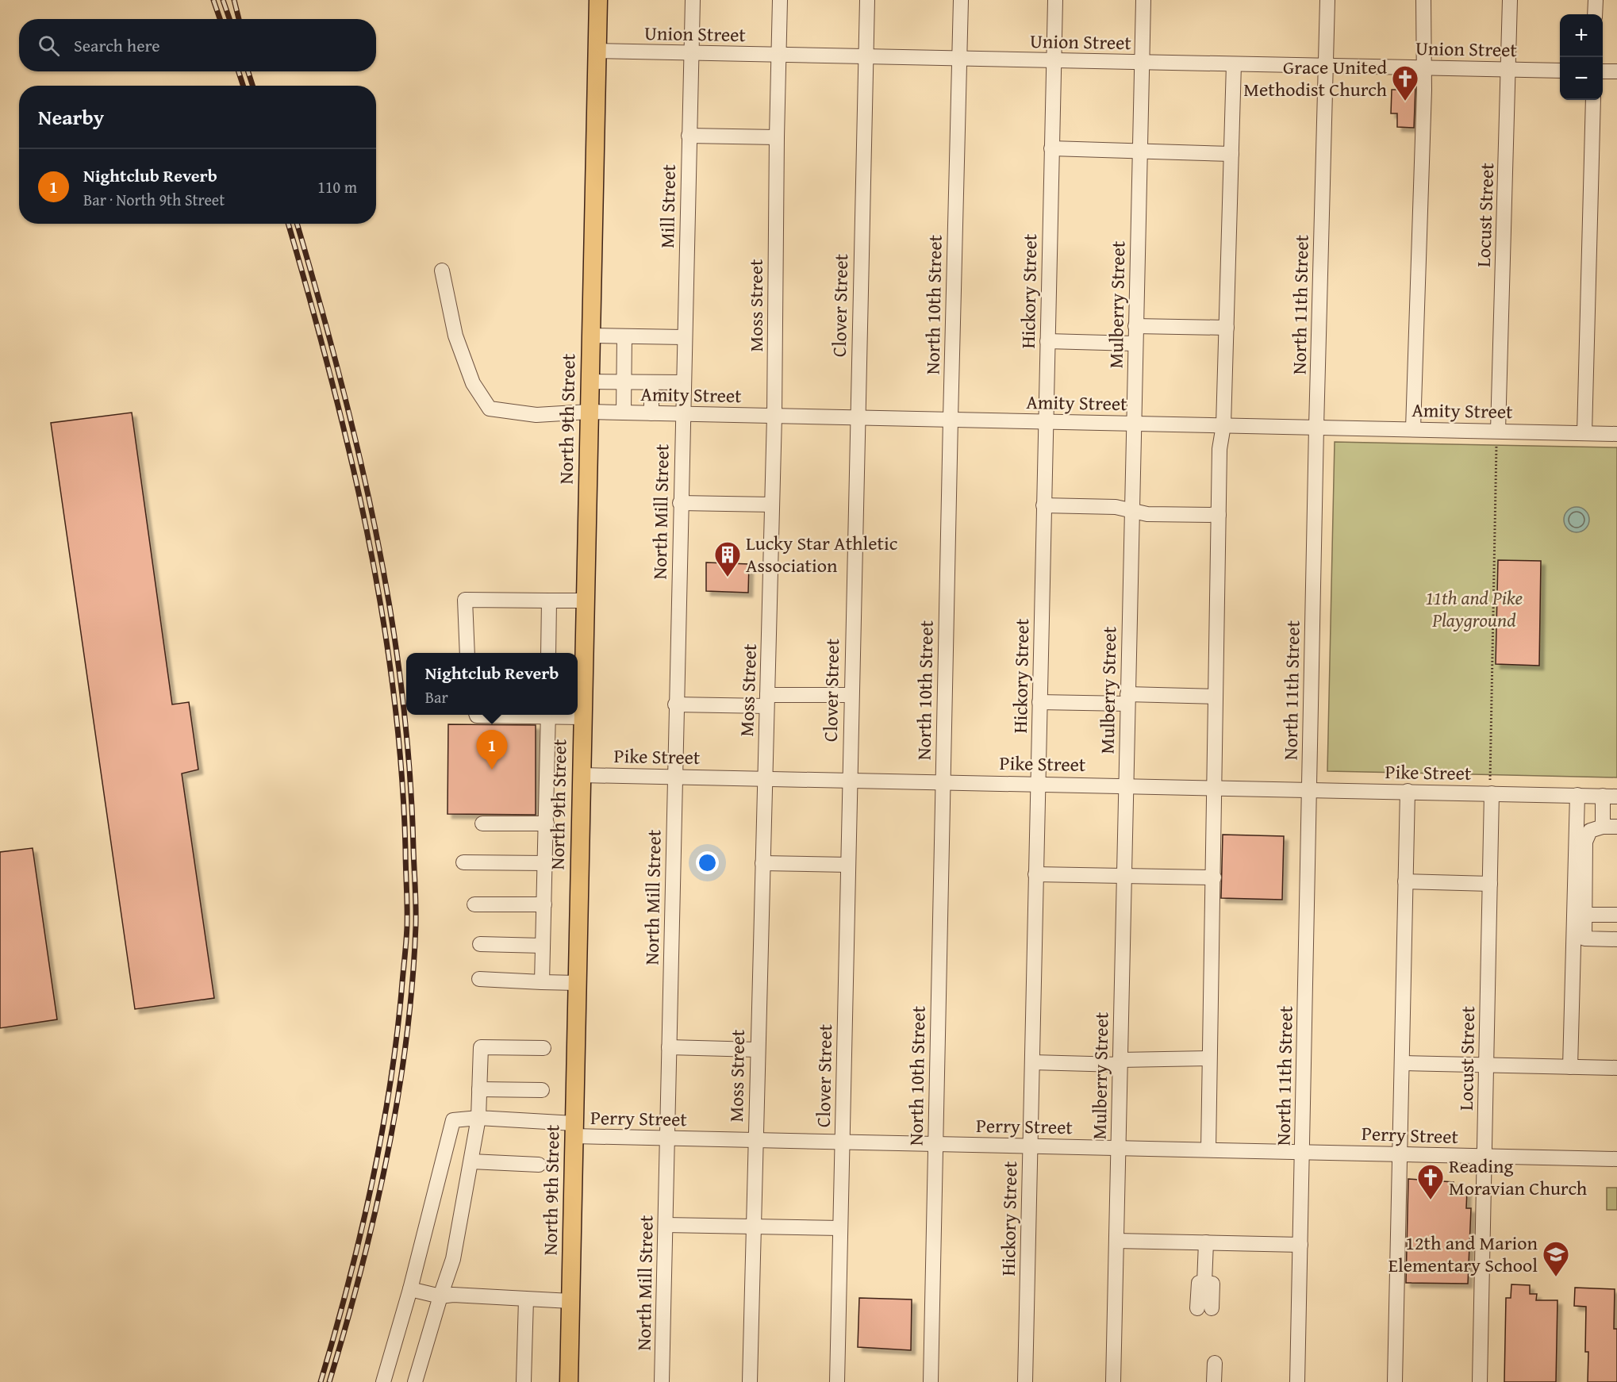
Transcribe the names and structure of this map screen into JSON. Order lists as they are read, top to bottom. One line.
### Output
{"streets":{"main road":["North 9th Street"],"street":["Union Street","Mill Street","Locust Street","Hickory Street","North 10th Street","Mulberry Street","North 11th Street","Moss Street","Clover Street","Amity Street","North Mill Street","Pike Street","Perry Street"]},"crossings":[["Union Street","Mill Street"],["Union Street","Locust Street"],["Union Street","Hickory Street"],["Union Street","North 10th Street"],["Union Street","Mulberry Street"],["Union Street","North 11th Street"],["Union Street","Moss Street"],["Union Street","Clover Street"],["Union Street","North 9th Street"],["Mill Street","Amity Street"],["Mill Street","North Mill Street"],["Locust Street","Amity Street"],["Locust Street","Pike Street"],["Locust Street","Perry Street"],["Hickory Street","Amity Street"],["Hickory Street","Pike Street"],["Hickory Street","Perry Street"],["North 10th Street","Amity Street"],["North 10th Street","Pike Street"],["North 10th Street","Perry Street"],["Mulberry Street","Amity Street"],["Mulberry Street","Pike Street"],["Mulberry Street","Perry Street"],["North 11th Street","Amity Street"],["North 11th Street","Pike Street"],["North 11th Street","Perry Street"],["Moss Street","Amity Street"],["Moss Street","Pike Street"],["Moss Street","Perry Street"],["Clover Street","Amity Street"],["Clover Street","Pike Street"],["Clover Street","Perry Street"],["Amity Street","North 9th Street"],["Amity Street","North Mill Street"],["North 9th Street","Pike Street"],["North 9th Street","Perry Street"],["North Mill Street","Pike Street"],["North Mill Street","Perry Street"]],"parks":["11th and Pike Playground"],"places":{"church":["Grace United Methodist Church","Reading Moravian Church"],"building":["Lucky Star Athletic Association"],"school or university":["12th and Marion Elementary School"]},"page":{"map_buttons":["+","−"],"search":"Search here","heading":"Nearby","list":[{"mark":"1","name":"Nightclub Reverb","note":"Bar · North 9th Street","value":"110 m"}],"popup":["Nightclub Reverb","Bar"],"pins":"1"}}
